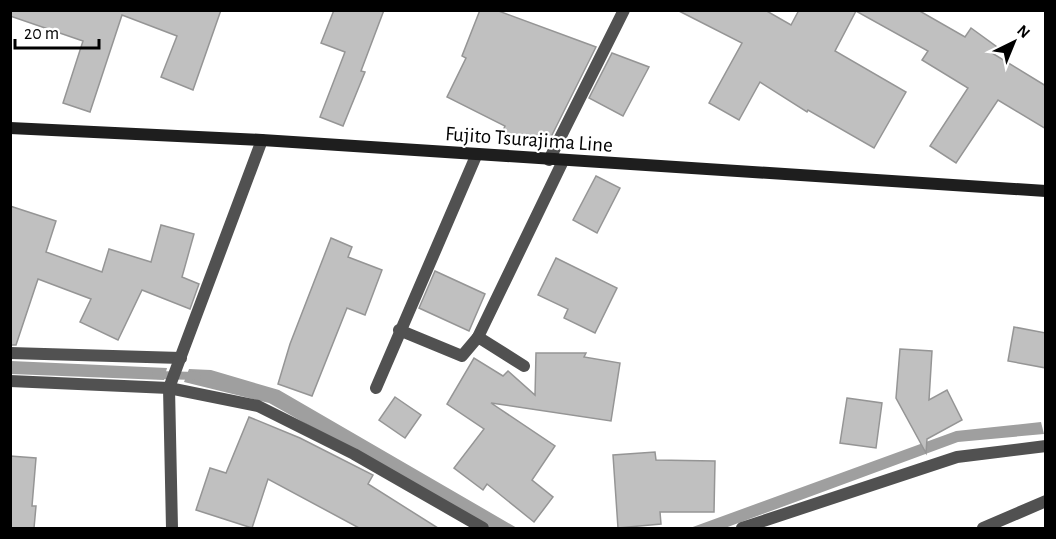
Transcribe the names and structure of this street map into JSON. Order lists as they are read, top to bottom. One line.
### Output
{"streets":{"main road":["Fujito Tsurajima Line"]},"scale_bar":"20 m","north":"top right"}
